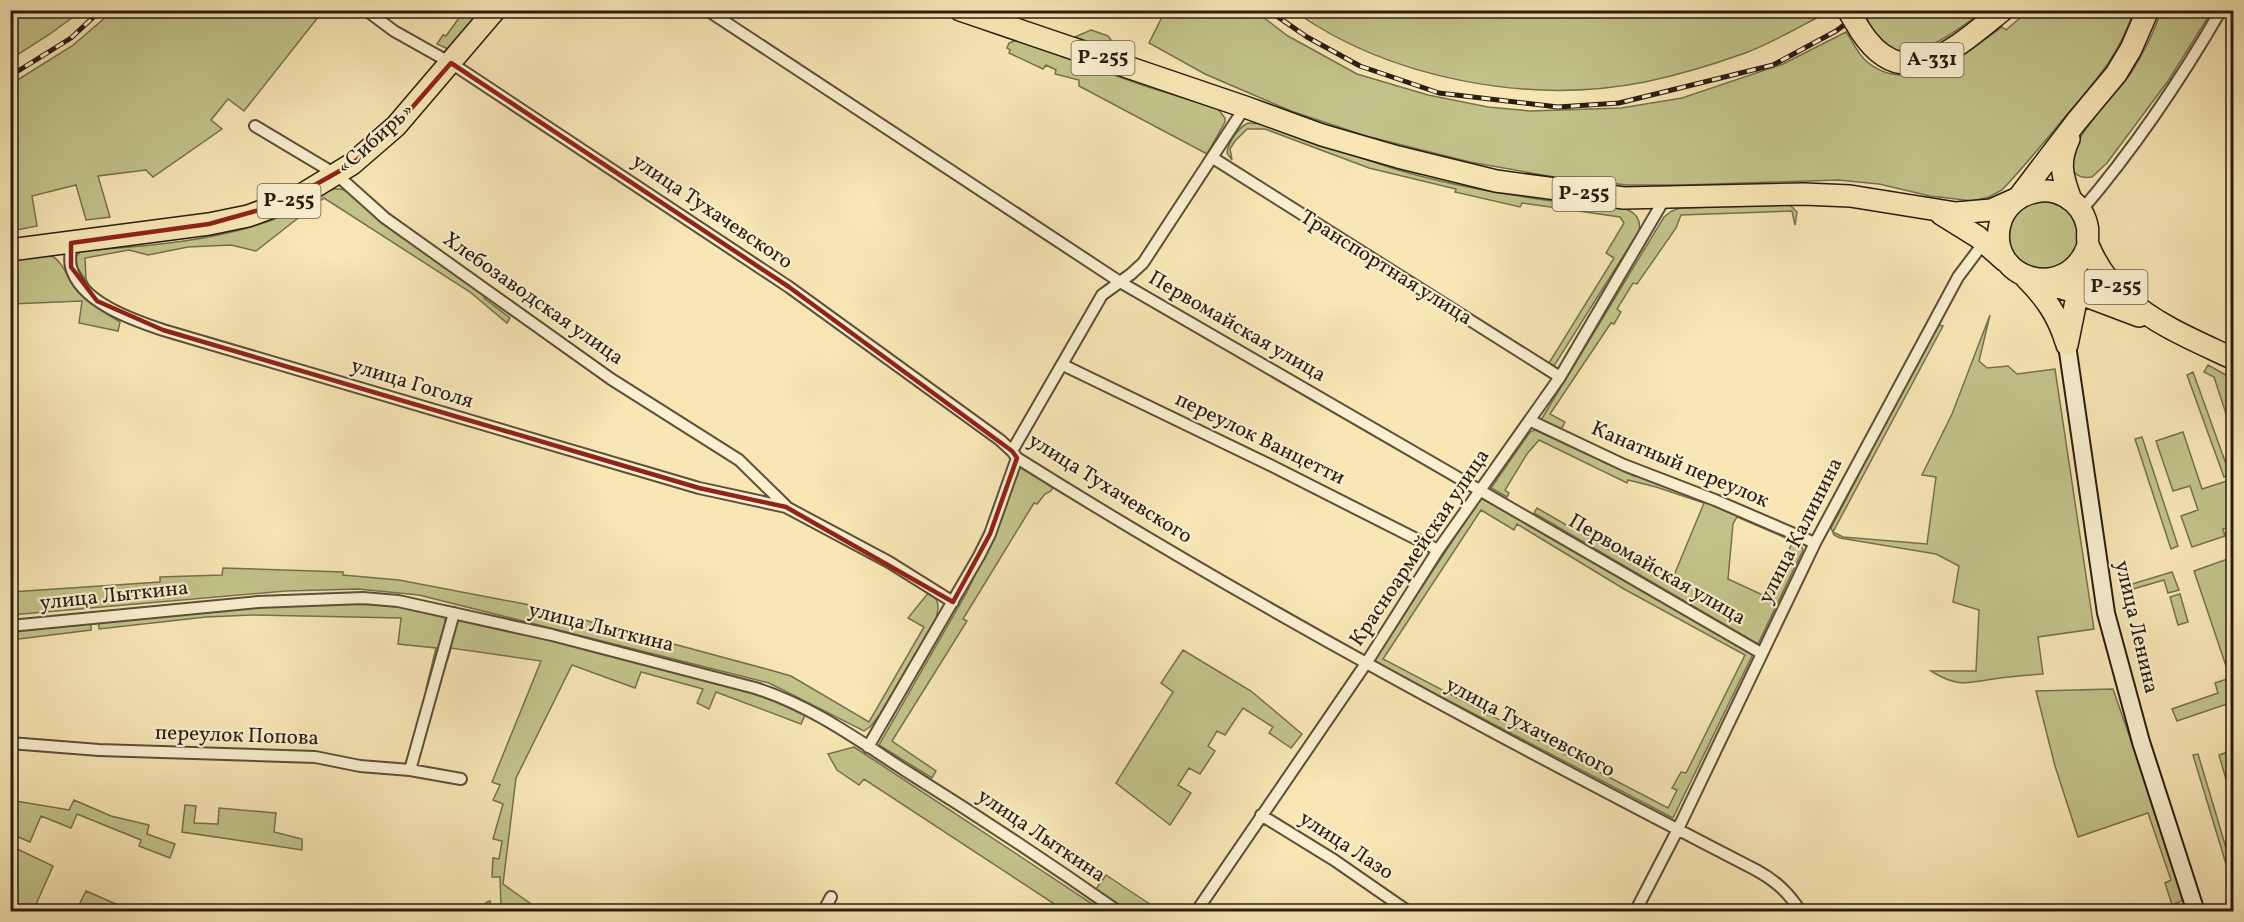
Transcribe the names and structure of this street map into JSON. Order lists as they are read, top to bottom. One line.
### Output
{"streets":{"highway":["Р-255","А-331","«Сибирь»"],"main road":["улица Ленина"],"street":["улица Тухачевского","Транспортная улица","Хлебозаводская улица","Первомайская улица","улица Гоголя","переулок Ванцетти","Канатный переулок","улица Калинина","Красноармейская улица","улица Лыткина","переулок Попова","улица Лазо"]},"crossings":[["Р-255","улица Калинина"],["Р-255","Красноармейская улица"],["«Сибирь»","улица Тухачевского"],["«Сибирь»","Хлебозаводская улица"],["«Сибирь»","улица Гоголя"],["улица Тухачевского","улица Калинина"],["улица Тухачевского","Красноармейская улица"],["Транспортная улица","Красноармейская улица"],["Хлебозаводская улица","улица Гоголя"],["Первомайская улица","улица Калинина"],["Первомайская улица","Красноармейская улица"],["переулок Ванцетти","Красноармейская улица"],["Канатный переулок","улица Калинина"],["Канатный переулок","Красноармейская улица"],["Красноармейская улица","улица Лазо"]]}
